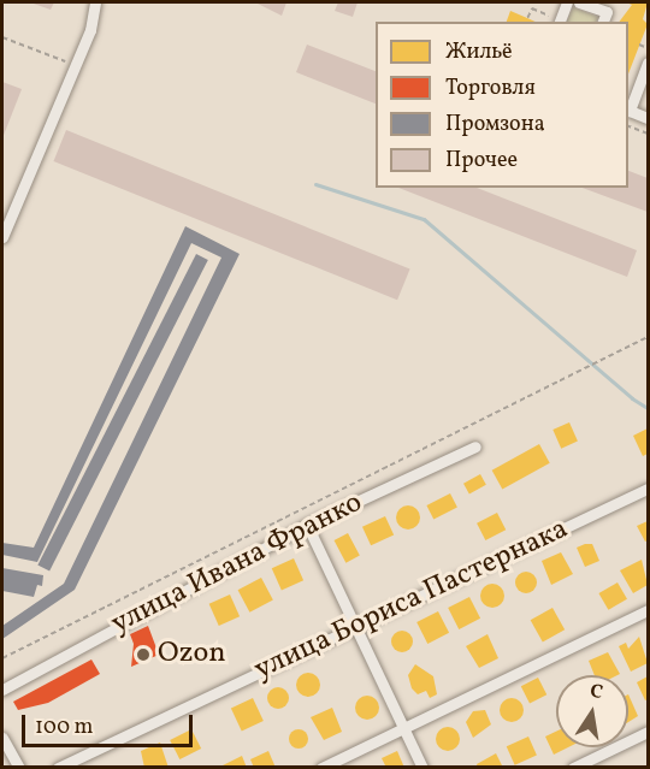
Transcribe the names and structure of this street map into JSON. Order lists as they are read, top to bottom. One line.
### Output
{"streets":{"street":["улица Ивана Франко","улица Бориса Пастернака"]},"places":["Ozon"],"legend":["Жильё","Торговля","Промзона","Прочее"],"scale_bar":"100 m","north":"top"}
